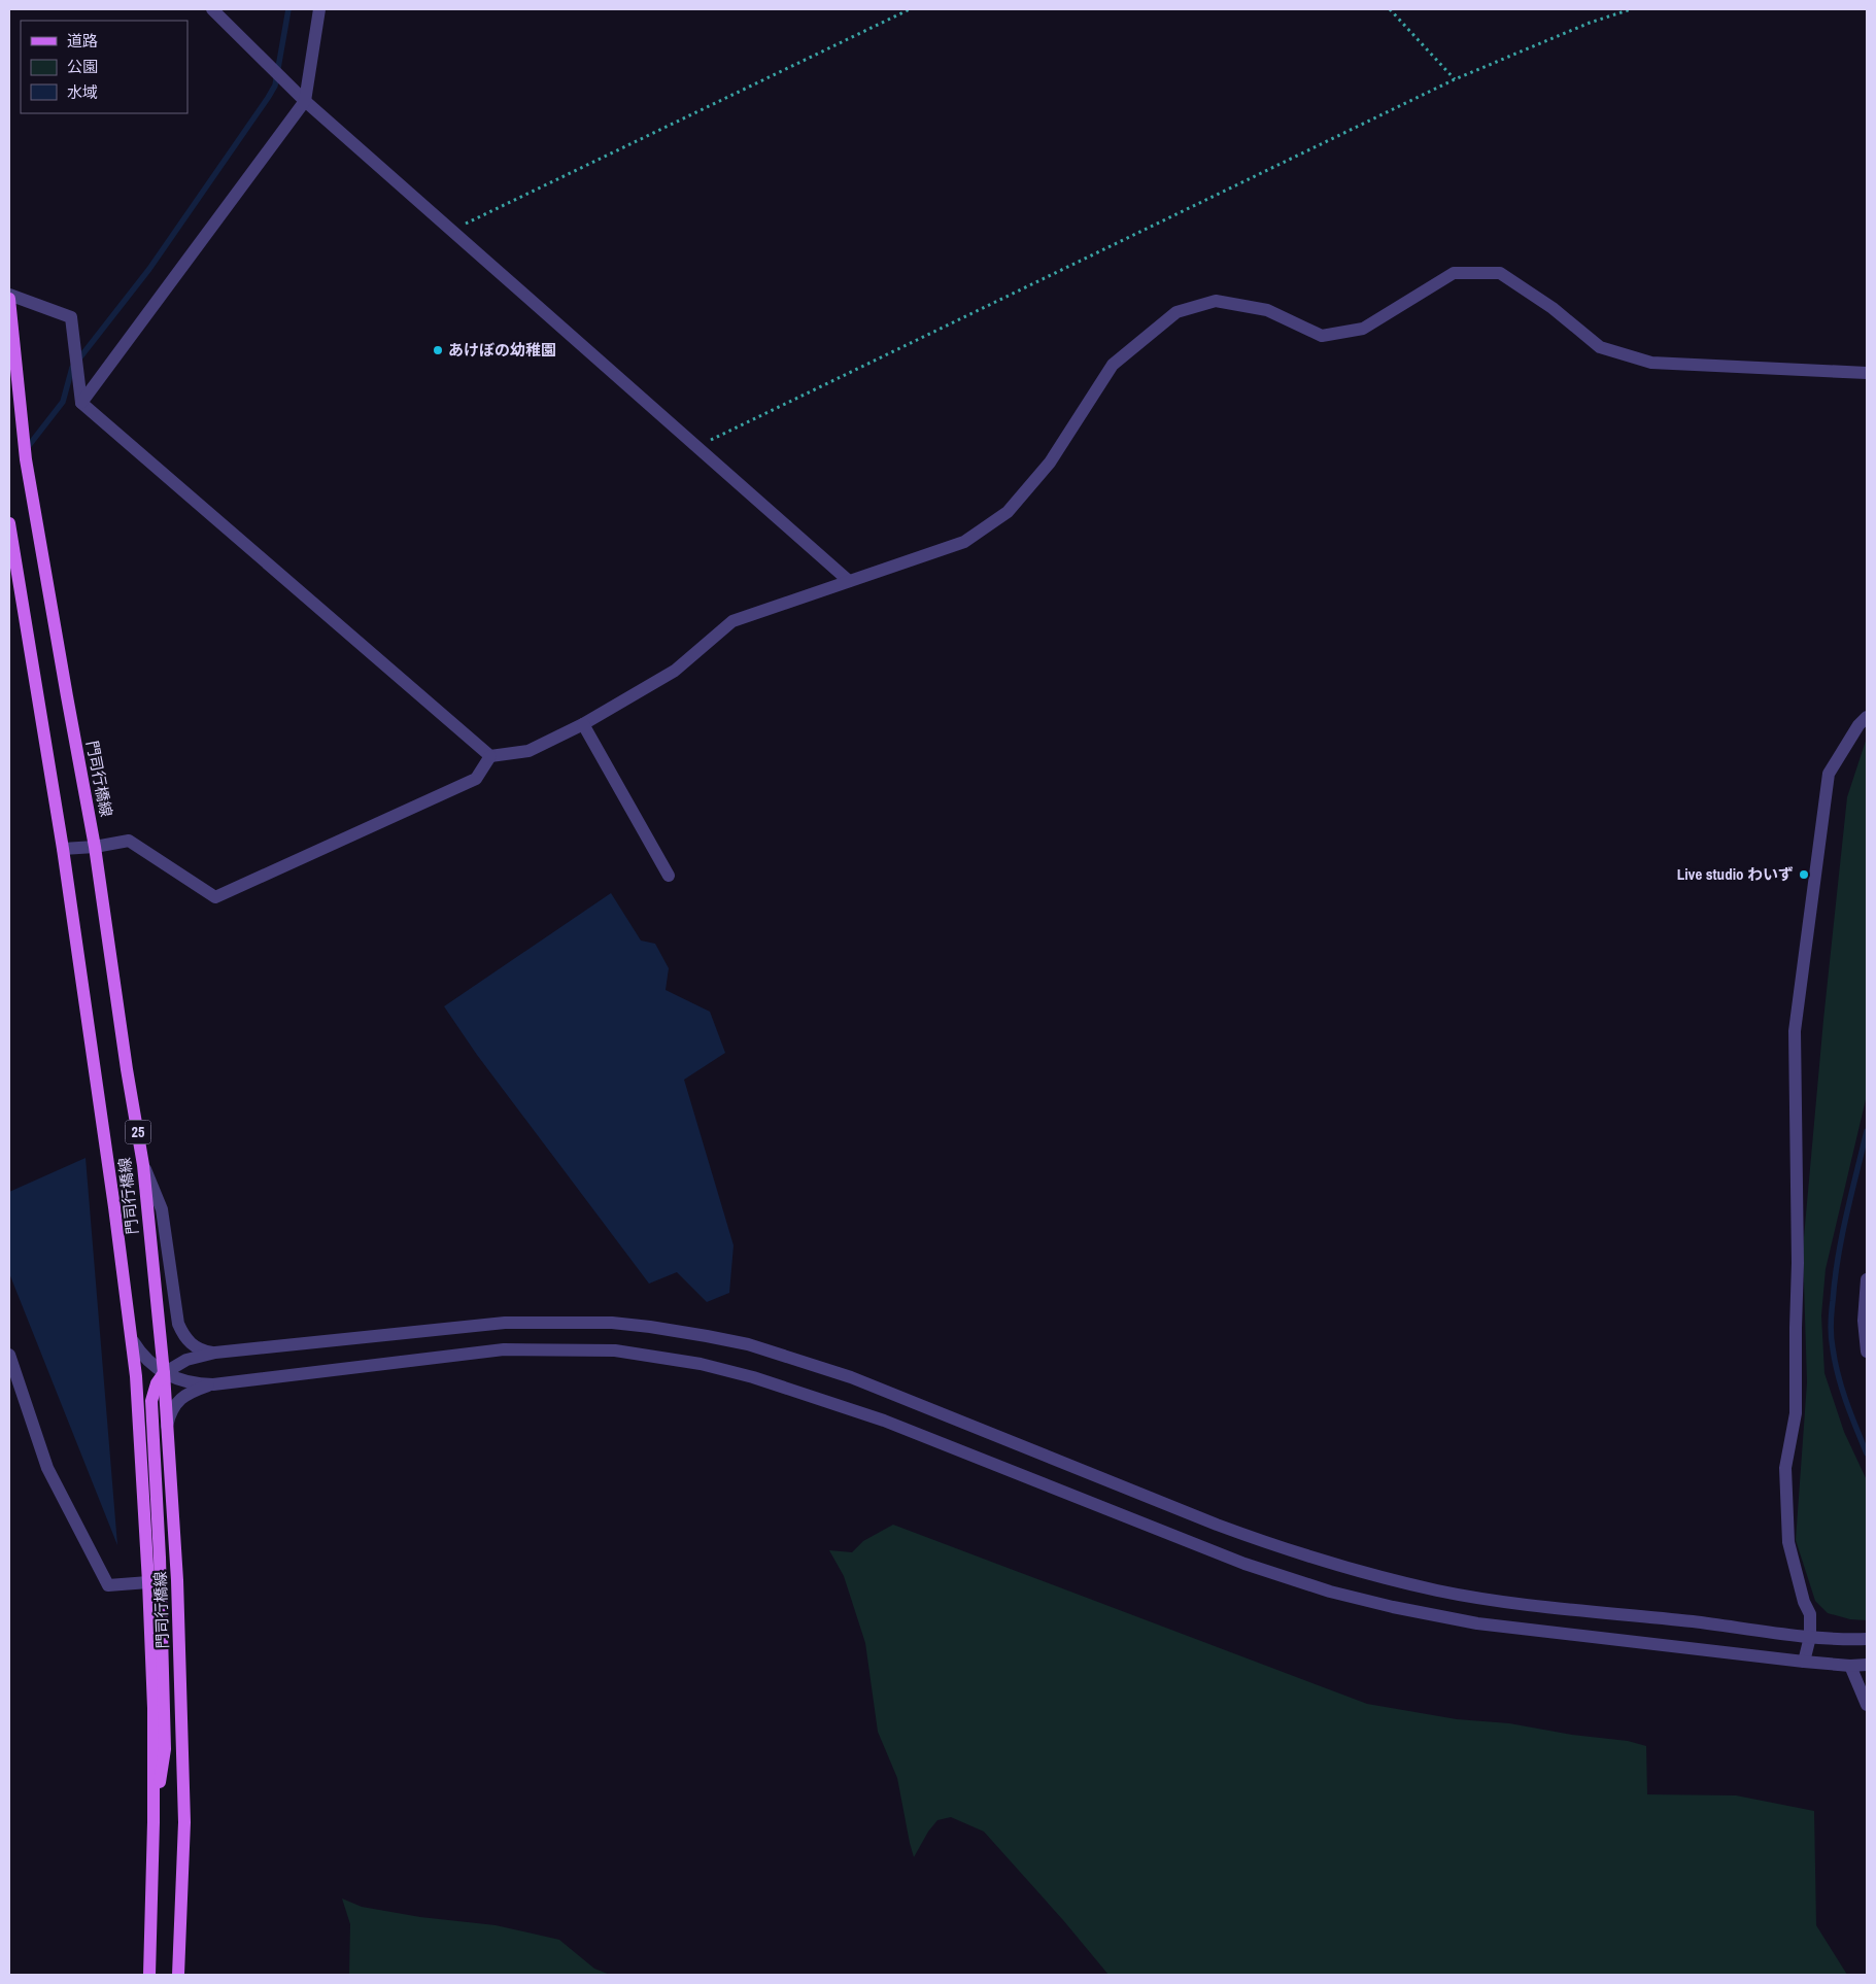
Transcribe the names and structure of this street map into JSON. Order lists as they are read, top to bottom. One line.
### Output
{"streets":{"main road":["門司行橋線","25"]},"places":["あけぼの幼稚園","Live studio わいず"],"legend":["道路","公園","水域"]}
